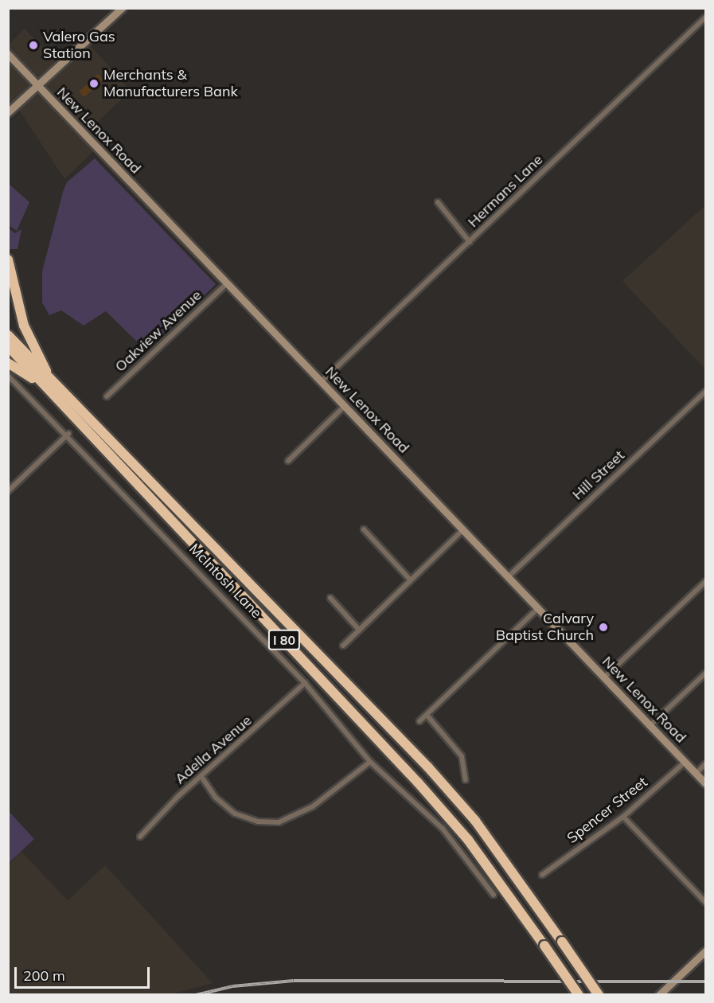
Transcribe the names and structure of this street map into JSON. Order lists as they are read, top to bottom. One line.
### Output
{"streets":{"highway":["I 80"],"street":["New Lenox Road","Hermans Lane","Oakview Avenue","Hill Street","McIntosh Lane","Adella Avenue","Spencer Street"]},"crossings":[["New Lenox Road","Hermans Lane"],["New Lenox Road","Oakview Avenue"],["New Lenox Road","Hill Street"],["New Lenox Road","Spencer Street"],["McIntosh Lane","Adella Avenue"]],"places":["Valero Gas Station","Merchants & Manufacturers Bank","Calvary Baptist Church"],"scale_bar":"200 m"}
